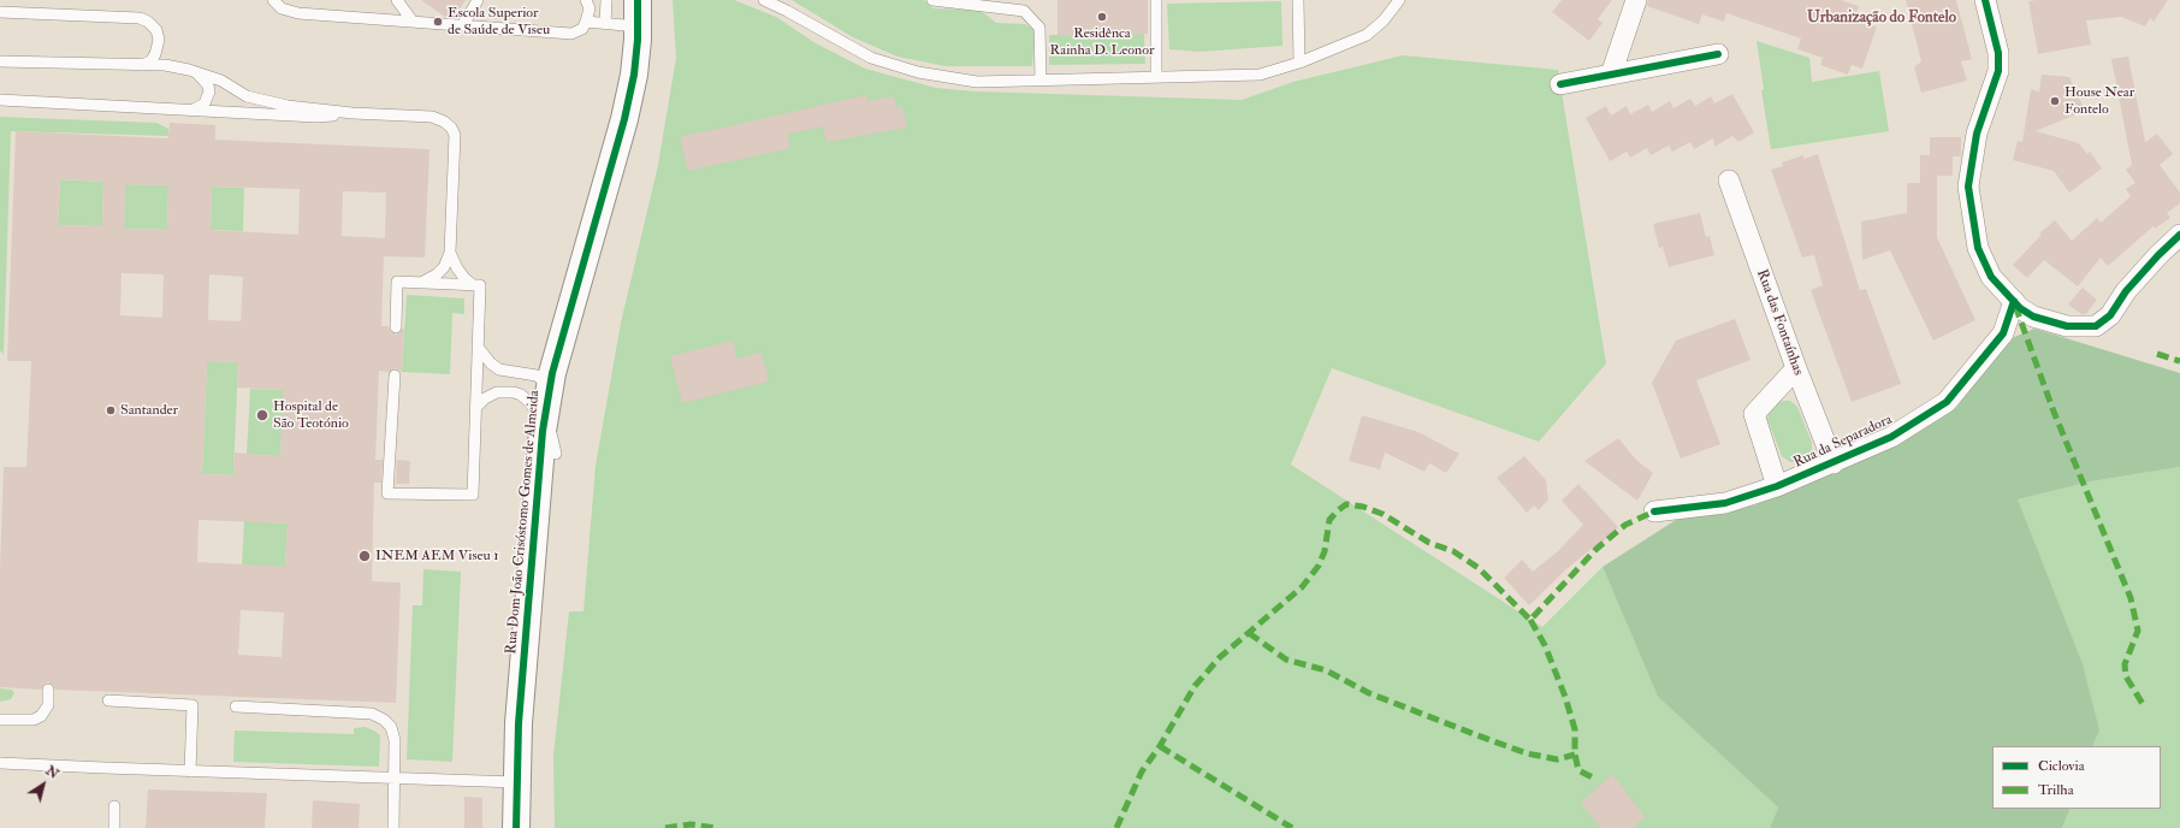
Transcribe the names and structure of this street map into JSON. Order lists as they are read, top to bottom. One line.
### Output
{"streets":{"street":["Rua das Fontaínhas","Rua da Separadora","Rua Dom João Crisóstomo Gomes de Almeida"]},"crossings":[["Rua das Fontaínhas","Rua da Separadora"]],"districts":["Urbanização do Fontelo"],"places":["Residênca Rainha D. Leonor","Escola Superior de Saúde de Viseu","House Near Fontelo","Santander","Hospital de São Teotónio","INEM AEM Viseu 1"],"legend":["Ciclovia","Trilha"],"north":"top right"}
